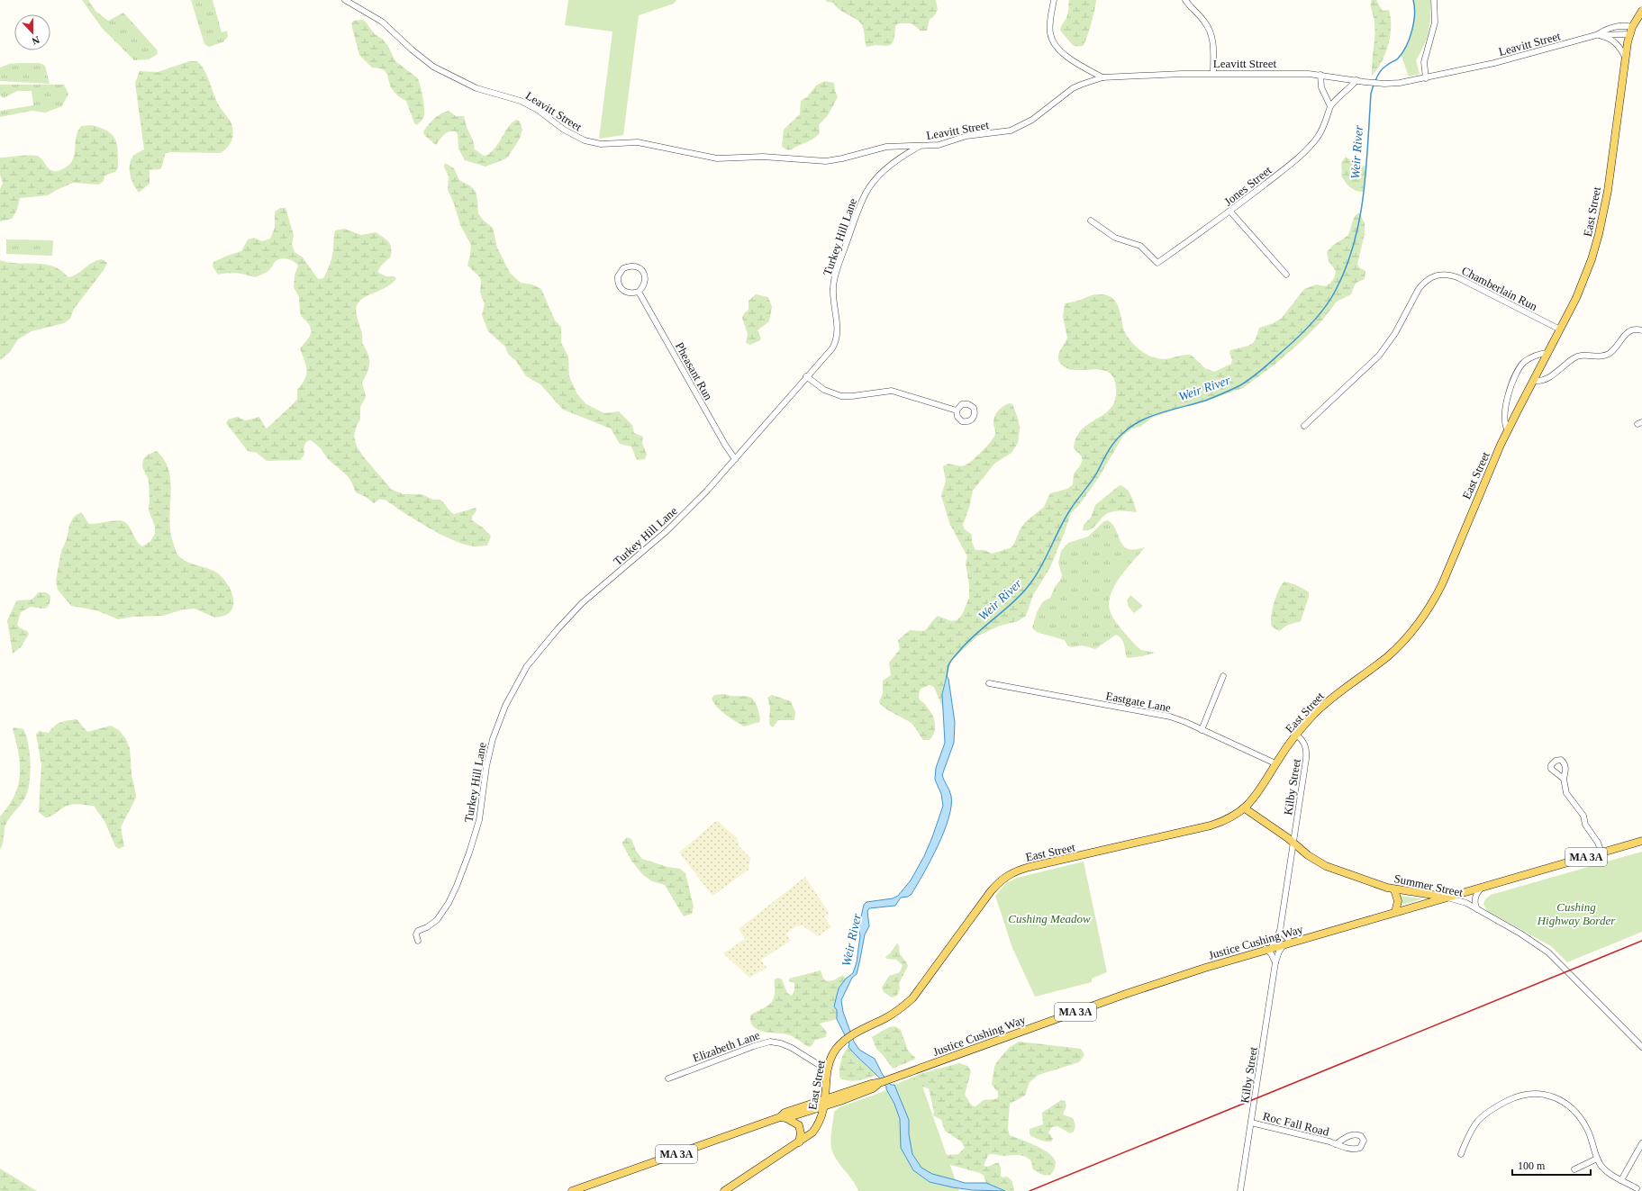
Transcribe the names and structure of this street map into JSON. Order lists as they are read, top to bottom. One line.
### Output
{"streets":{"main road":["East Street","MA 3A","Summer Street","Justice Cushing Way"],"street":["Leavitt Street","Jones Street","Turkey Hill Lane","Chamberlain Run","Pheasant Run","Eastgate Lane","Kilby Street","Elizabeth Lane","Roc Fall Road"]},"crossings":[["Leavitt Street","Jones Street"],["Leavitt Street","East Street"],["Leavitt Street","Turkey Hill Lane"],["East Street","Chamberlain Run"],["East Street","Eastgate Lane"],["East Street","Kilby Street"],["East Street","Summer Street"],["East Street","Justice Cushing Way"],["East Street","Elizabeth Lane"],["Turkey Hill Lane","Pheasant Run"],["Kilby Street","Summer Street"],["Kilby Street","Justice Cushing Way"],["Kilby Street","Roc Fall Road"],["Summer Street","Justice Cushing Way"]],"water":["Weir River"],"parks":["Cushing Highway Border","Cushing Meadow"],"scale_bar":"100 m","north":"bottom"}
